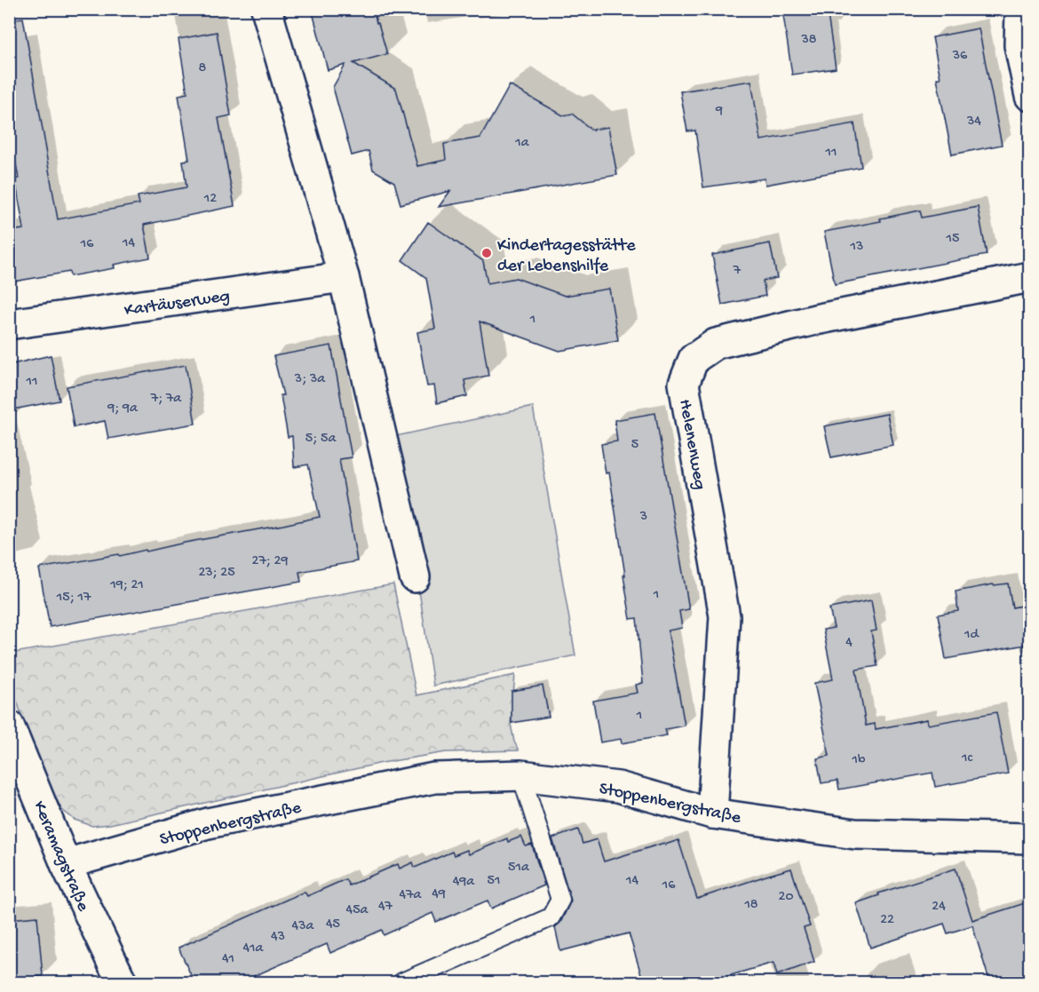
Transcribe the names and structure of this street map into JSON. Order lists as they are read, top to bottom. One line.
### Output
{"streets":{"street":["Kartäuserweg","Helenenweg","Stoppenbergstraße","Keramagstraße"]},"crossings":[["Helenenweg","Stoppenbergstraße"],["Stoppenbergstraße","Keramagstraße"]],"places":["Kindertagesstätte der Lebenshilfe"],"house_numbers":["38","36","8","9","34","1a","11","12","15","14","16","13","7","1","3; 3a","11","7; 7a","9; 9a","5; 5a","5","3","27; 29","23; 25","19; 21","1","15; 17","1d","4","1","1c","1b","51a","51","14","49a","16","49","47a","20","18","47","24","45a","22","45","43a","43","41a","41"]}
